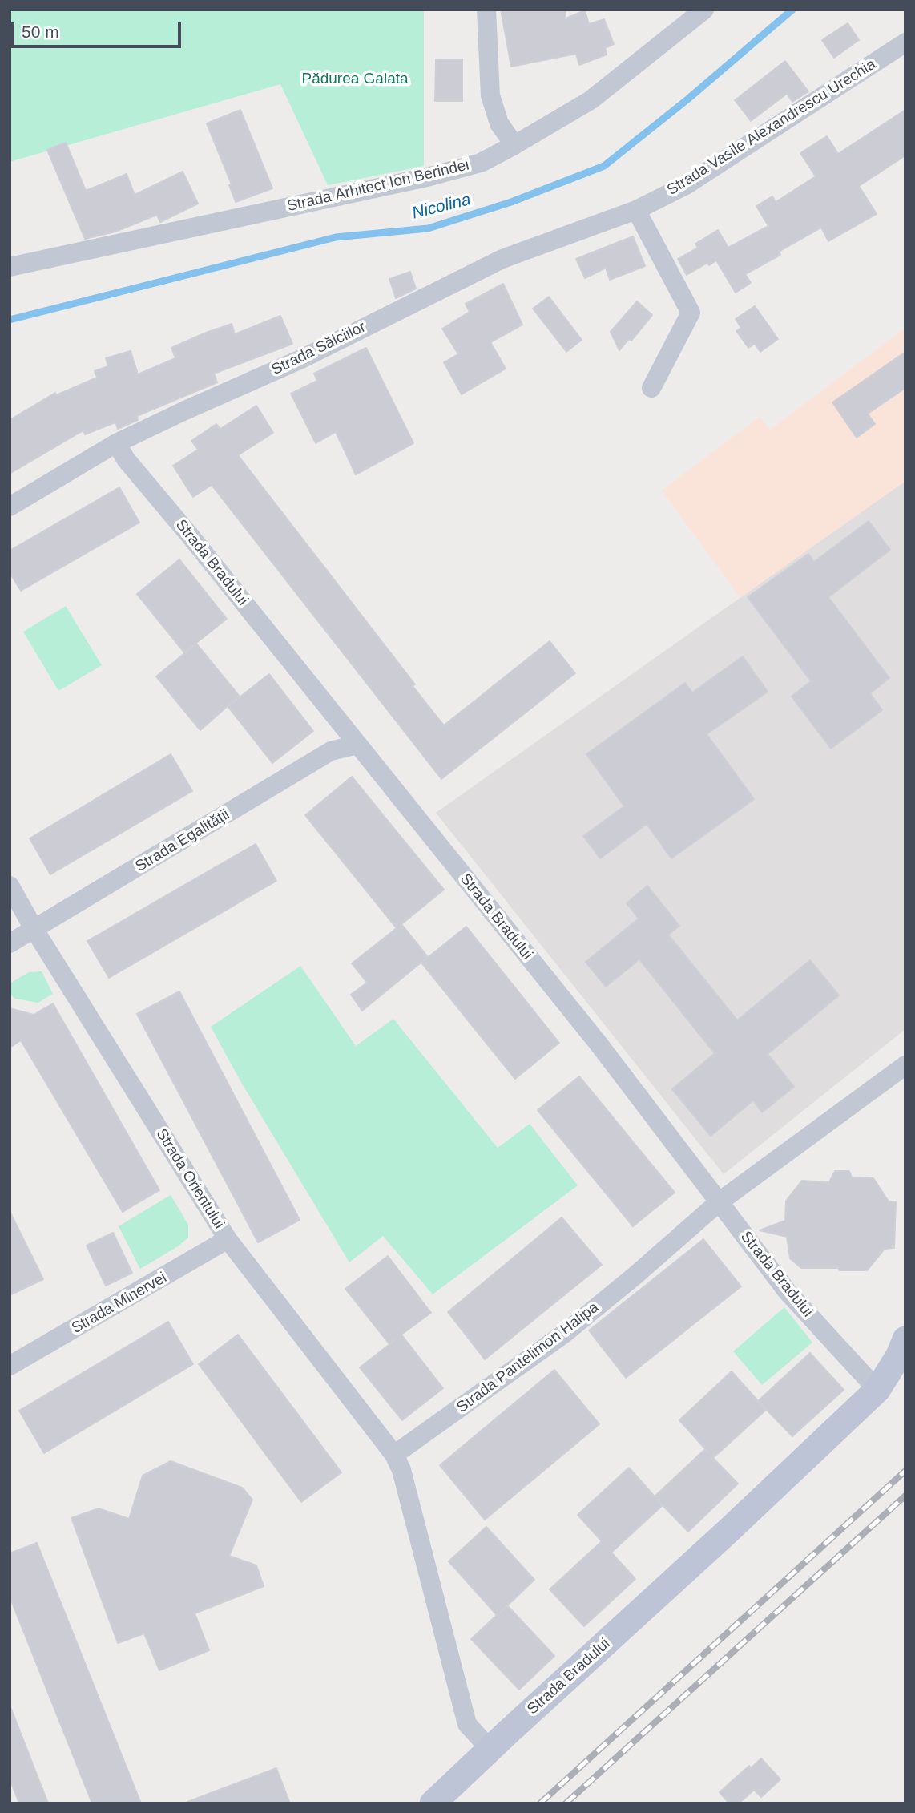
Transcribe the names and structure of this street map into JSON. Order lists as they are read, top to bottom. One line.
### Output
{"streets":{"street":["Strada Vasile Alexandrescu Urechia","Strada Arhitect Ion Berindei","Strada Sălciilor","Strada Bradului","Strada Egalității","Strada Orientului","Strada Minervei","Strada Pantelimon Halipa"]},"crossings":[["Strada Vasile Alexandrescu Urechia","Strada Sălciilor"],["Strada Sălciilor","Strada Bradului"],["Strada Bradului","Strada Egalității"],["Strada Bradului","Strada Pantelimon Halipa"],["Strada Egalității","Strada Orientului"],["Strada Orientului","Strada Minervei"],["Strada Orientului","Strada Pantelimon Halipa"]],"water":["Nicolina"],"parks":["Pădurea Galata"],"scale_bar":"50 m"}
